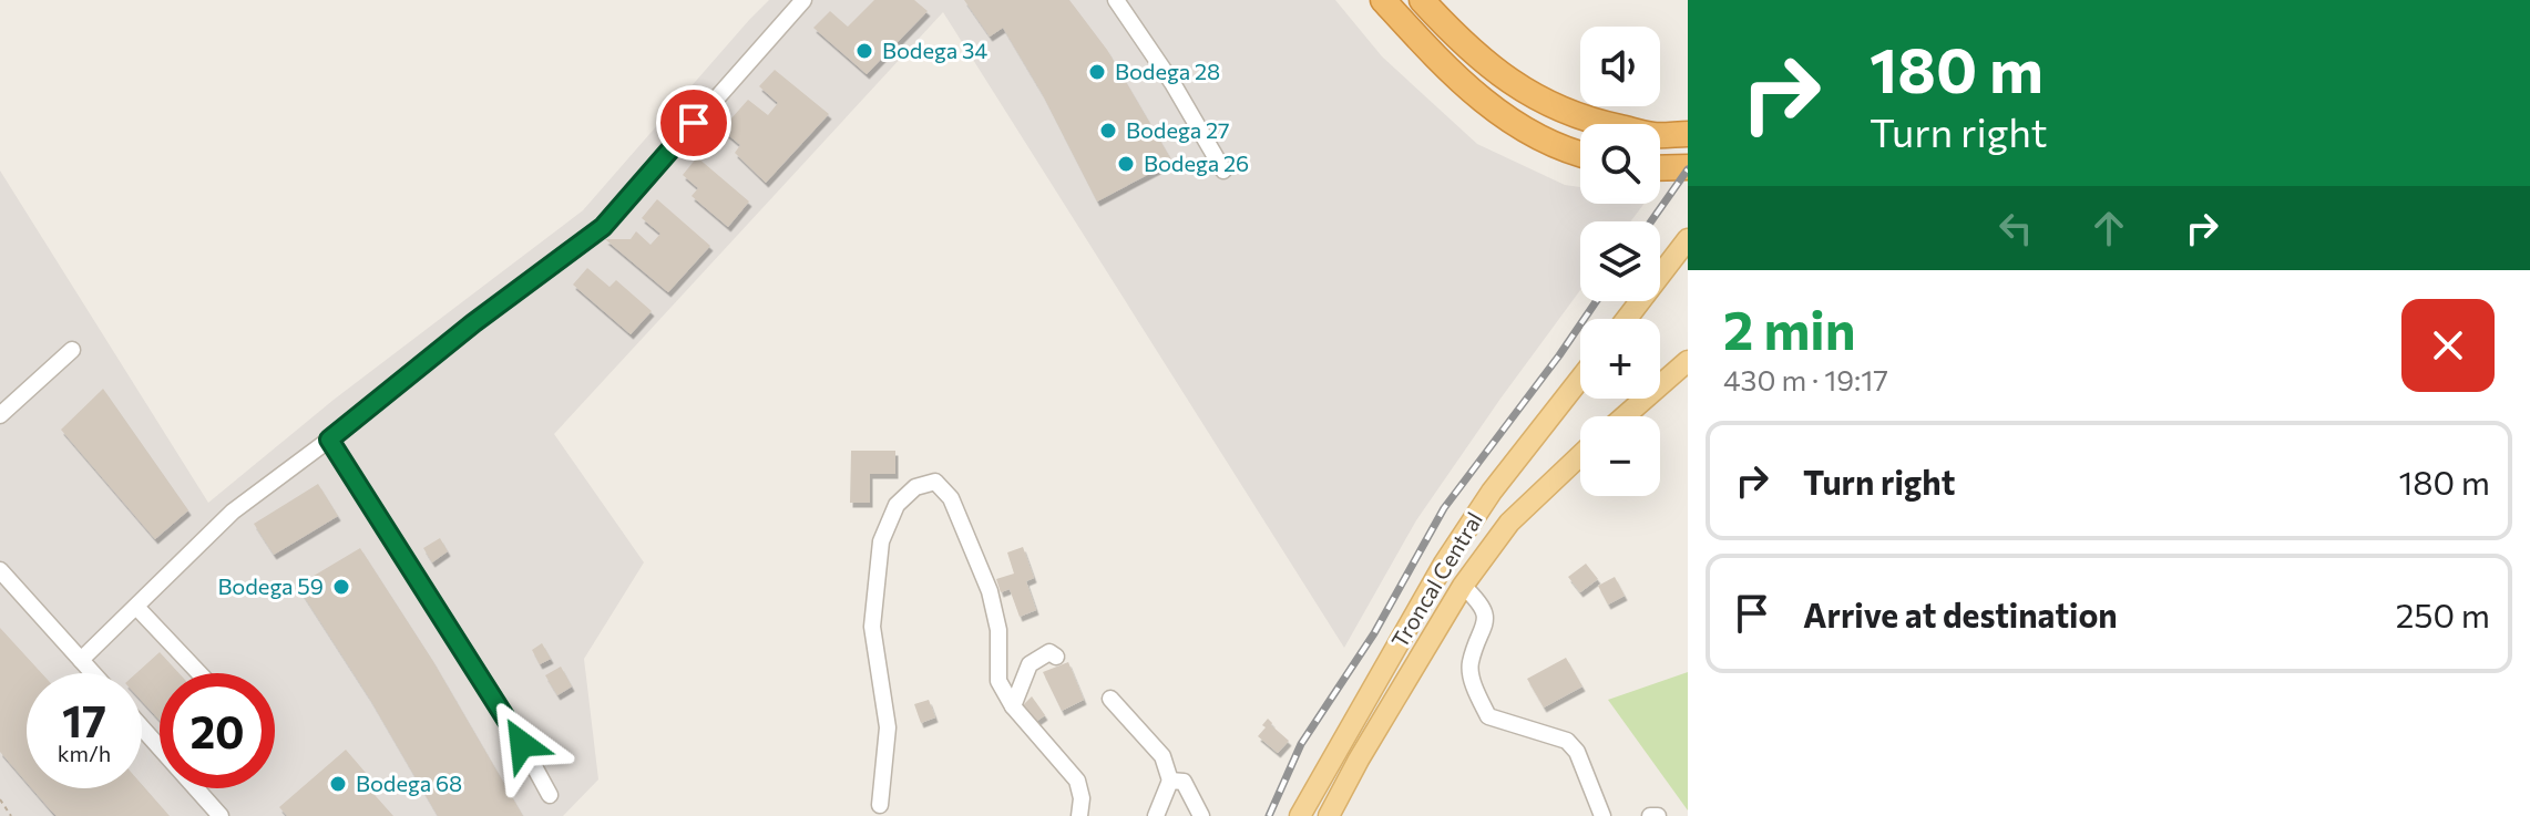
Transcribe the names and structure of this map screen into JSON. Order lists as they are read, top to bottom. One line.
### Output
{"streets":{"main road":["Troncal Central"]},"places":["Bodega 34","Bodega 28","Bodega 27","Bodega 26","Bodega 59","Bodega 68"],"page":{"turn":["180 m","Turn right"],"map_buttons":["+","−"],"heading":["2 min","430 m · 19:17"],"list":[{"name":"Turn right","value":"180 m"},{"name":"Arrive at destination","value":"250 m"}],"speed":"17 km/h","limit":"20"}}
